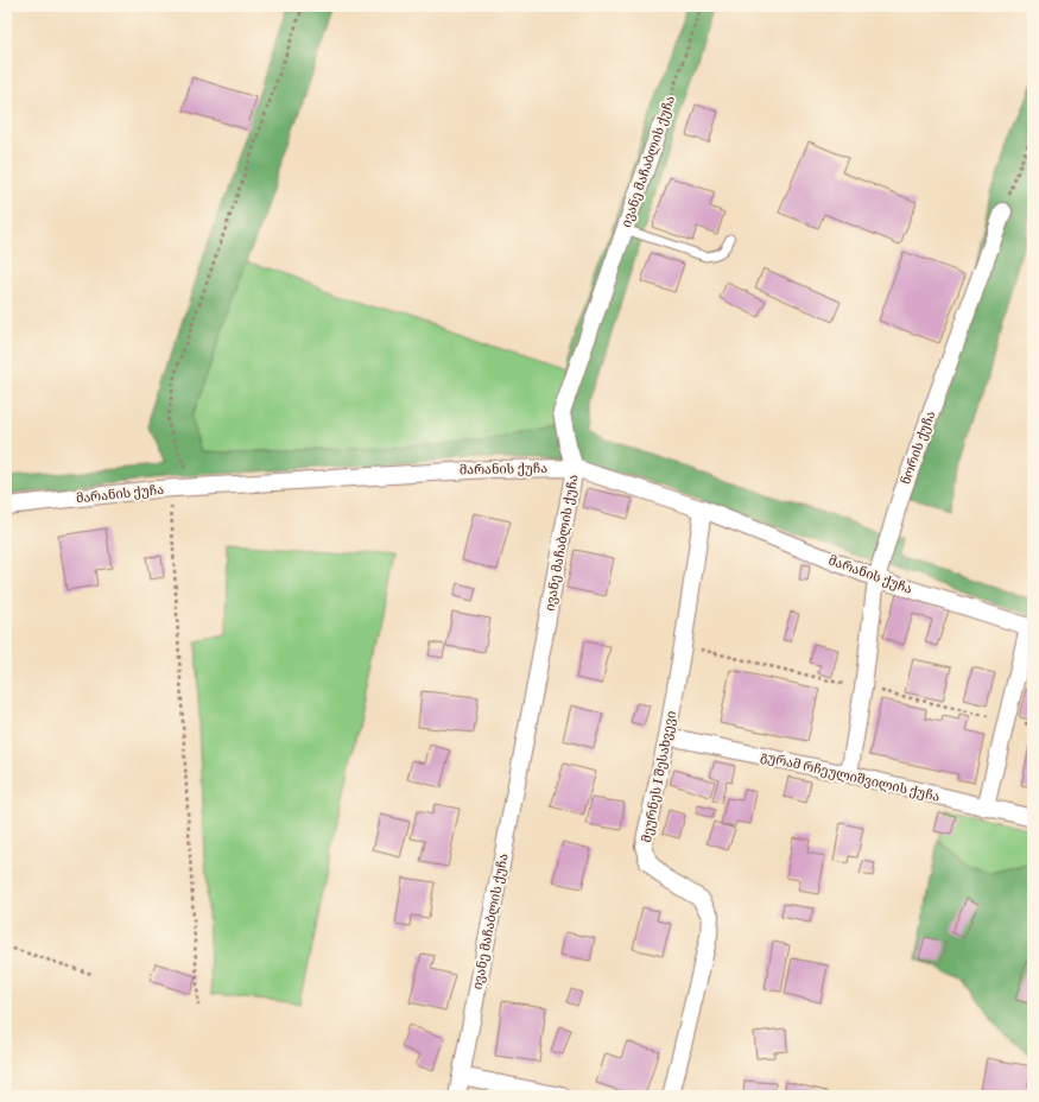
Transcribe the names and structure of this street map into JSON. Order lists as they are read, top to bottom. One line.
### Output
{"streets":{"street":["ივანე მაჩაბლის ქუჩა","ნორის ქუჩა","მარანის ქუჩა","მეურნეს I შესახვევი","გურამ რჩეულიშვილის ქუჩა"]},"crossings":[["ივანე მაჩაბლის ქუჩა","მარანის ქუჩა"],["ნორის ქუჩა","მარანის ქუჩა"],["ნორის ქუჩა","გურამ რჩეულიშვილის ქუჩა"],["მარანის ქუჩა","მეურნეს I შესახვევი"],["მეურნეს I შესახვევი","გურამ რჩეულიშვილის ქუჩა"]]}
